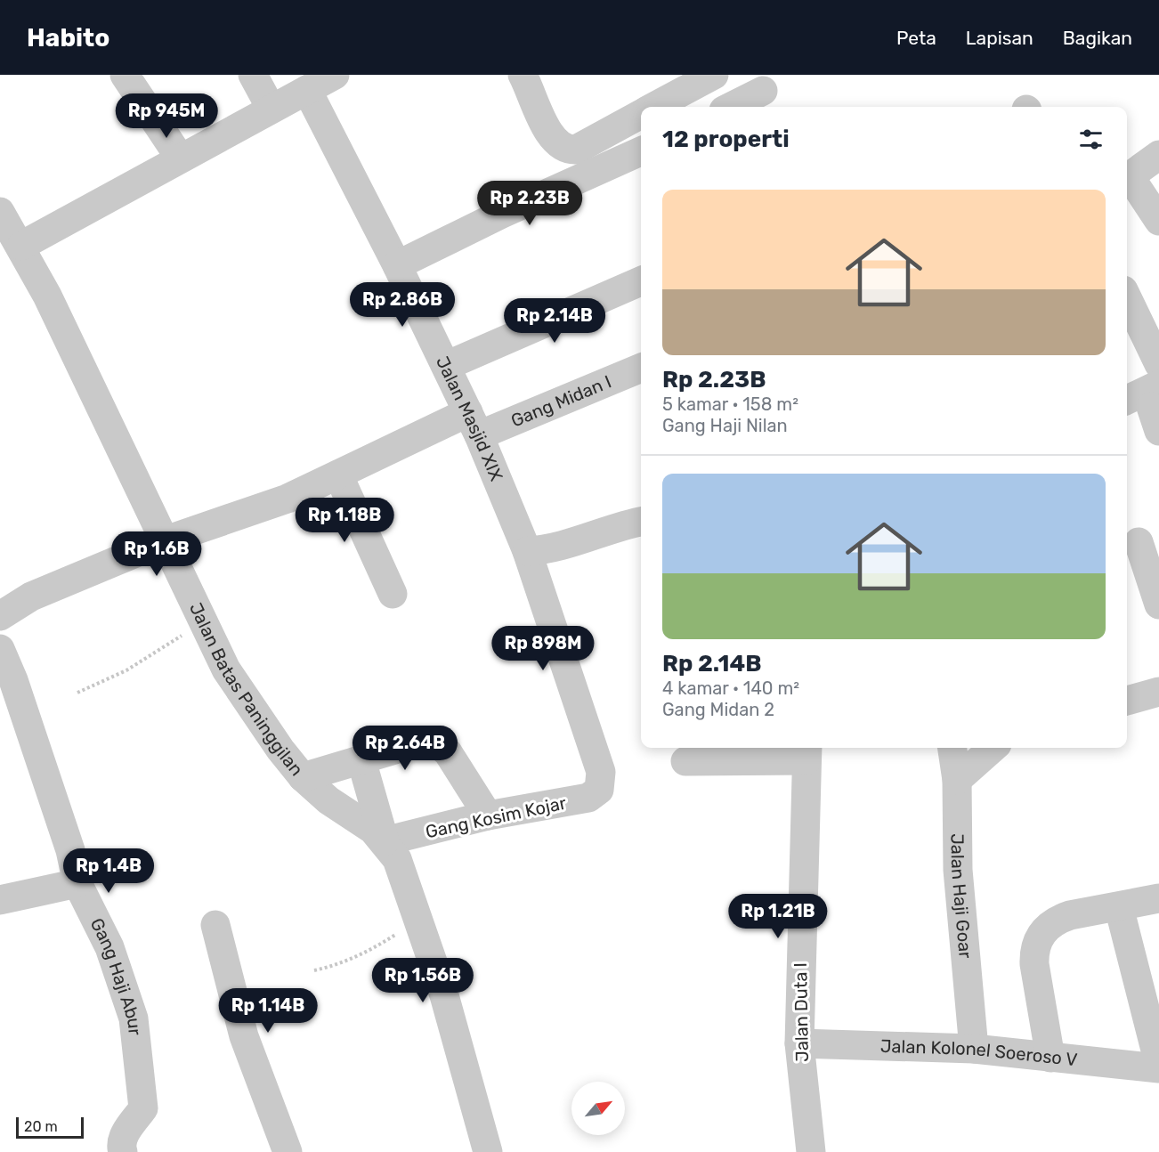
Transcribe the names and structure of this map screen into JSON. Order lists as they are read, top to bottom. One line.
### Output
{"streets":{"street":["Gang Midan I","Jalan Masjid XIX","Jalan Batas Paninggilan","Gang Kosim Kojar","Jalan Haji Goar","Gang Haji Abur","Jalan Duta I","Jalan Kolonel Soeroso V"]},"crossings":[["Gang Midan I","Jalan Masjid XIX"],["Gang Midan I","Jalan Batas Paninggilan"],["Jalan Masjid XIX","Gang Kosim Kojar"],["Jalan Batas Paninggilan","Gang Kosim Kojar"],["Jalan Haji Goar","Jalan Kolonel Soeroso V"],["Jalan Duta I","Jalan Kolonel Soeroso V"]],"scale_bar":"20 m","north":"top right","page":{"header":"Habito","nav":["Peta","Lapisan","Bagikan"],"price":["Rp 945M","Rp 2.23B","Rp 2.86B","Rp 2.14B","Rp 1.18B","Rp 1.6B","Rp 898M","Rp 2.64B","Rp 1.4B","Rp 1.21B","Rp 1.56B","Rp 1.14B"],"heading":"12 properti","list":[{"name":"Rp 2.23B","note":"5 kamar · 158 m² · Gang Haji Nilan"},{"name":"Rp 2.14B","note":"4 kamar · 140 m² · Gang Midan 2"}],"scale":"20 m"}}
